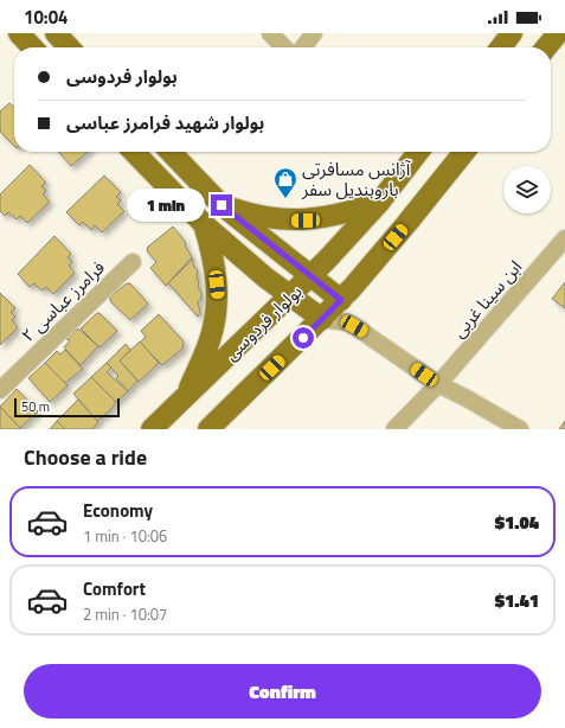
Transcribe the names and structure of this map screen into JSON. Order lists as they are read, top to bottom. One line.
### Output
{"streets":{"main road":["بولوار فردوسی"],"street":["ابن سینا غربی","فرامرز عباسی ۲"]},"places":{"shop":["آژانس مسافرتی باروبندیل سفر"]},"scale_bar":"50 m","page":{"status":"10:04","banner":["بولوار فردوسی","بولوار شهید فرامرز عباسی"],"bubble":"1 min","scale":"50 m","heading":"Choose a ride","list":[{"name":"Economy","note":"1 min · 10:06","value":"$1.04"},{"name":"Comfort","note":"2 min · 10:07","value":"$1.41"}],"buttons":"Confirm"}}
